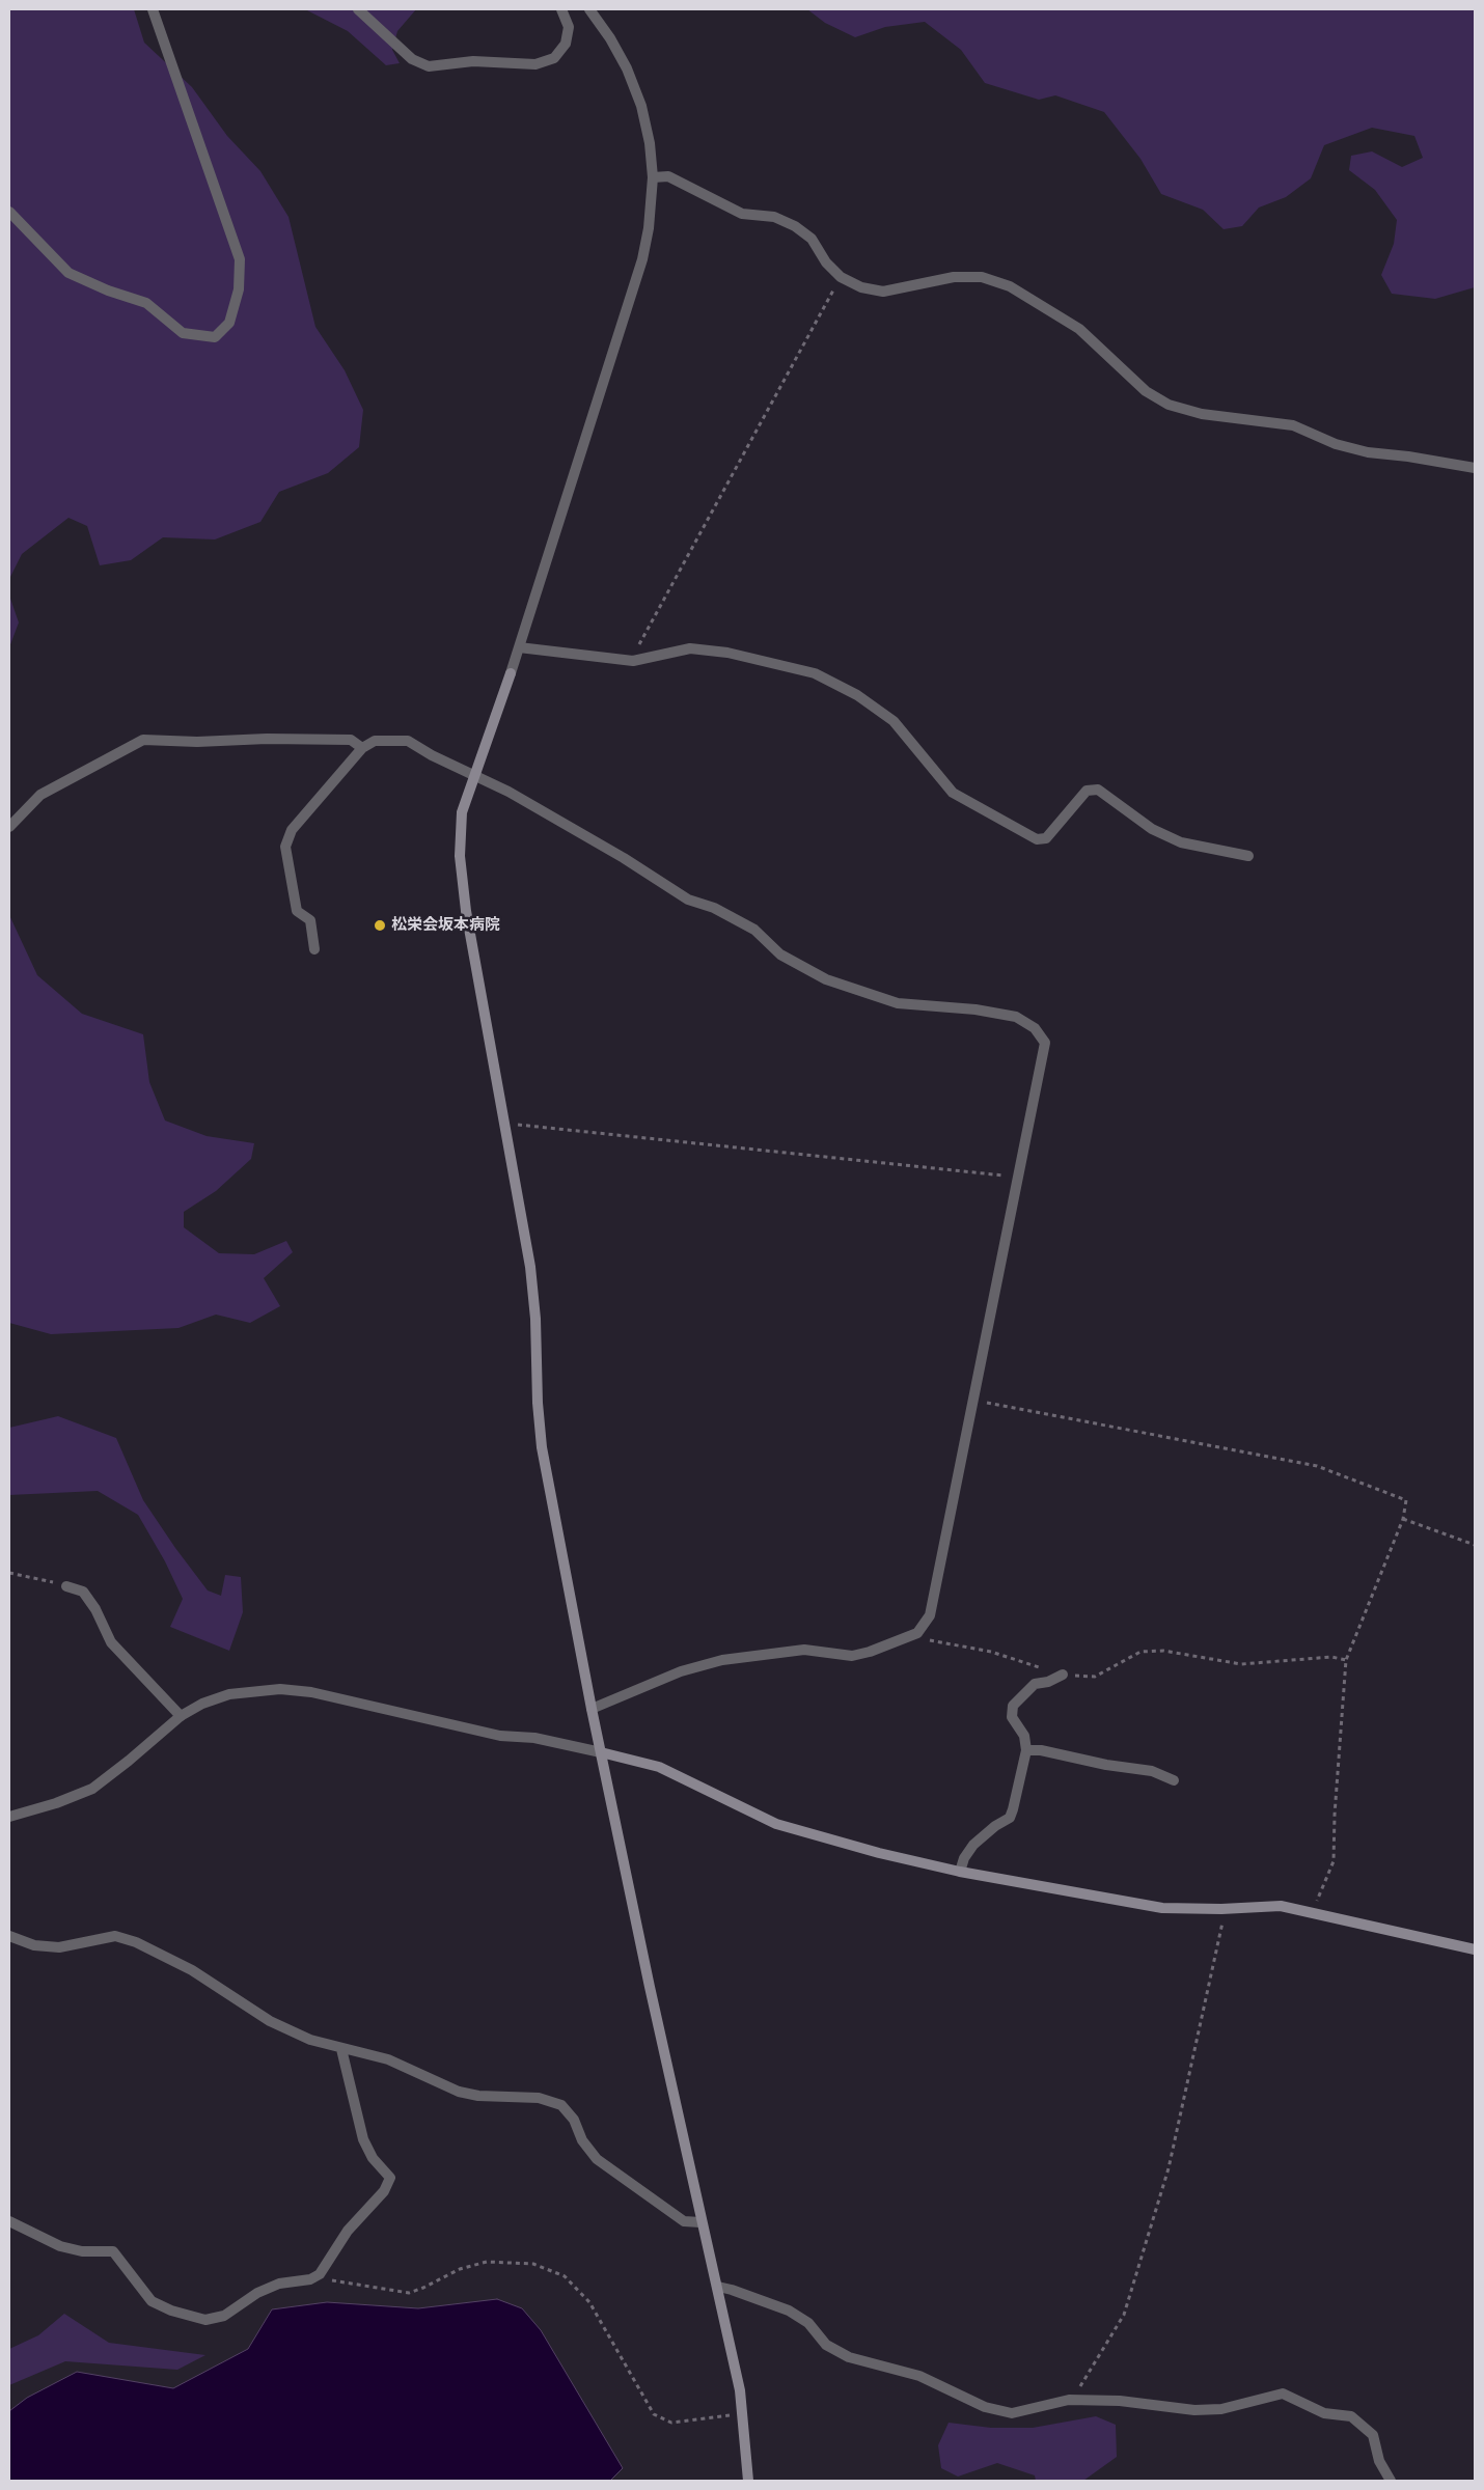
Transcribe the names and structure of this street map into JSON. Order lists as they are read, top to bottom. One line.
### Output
{"places":["松栄会坂本病院"]}
